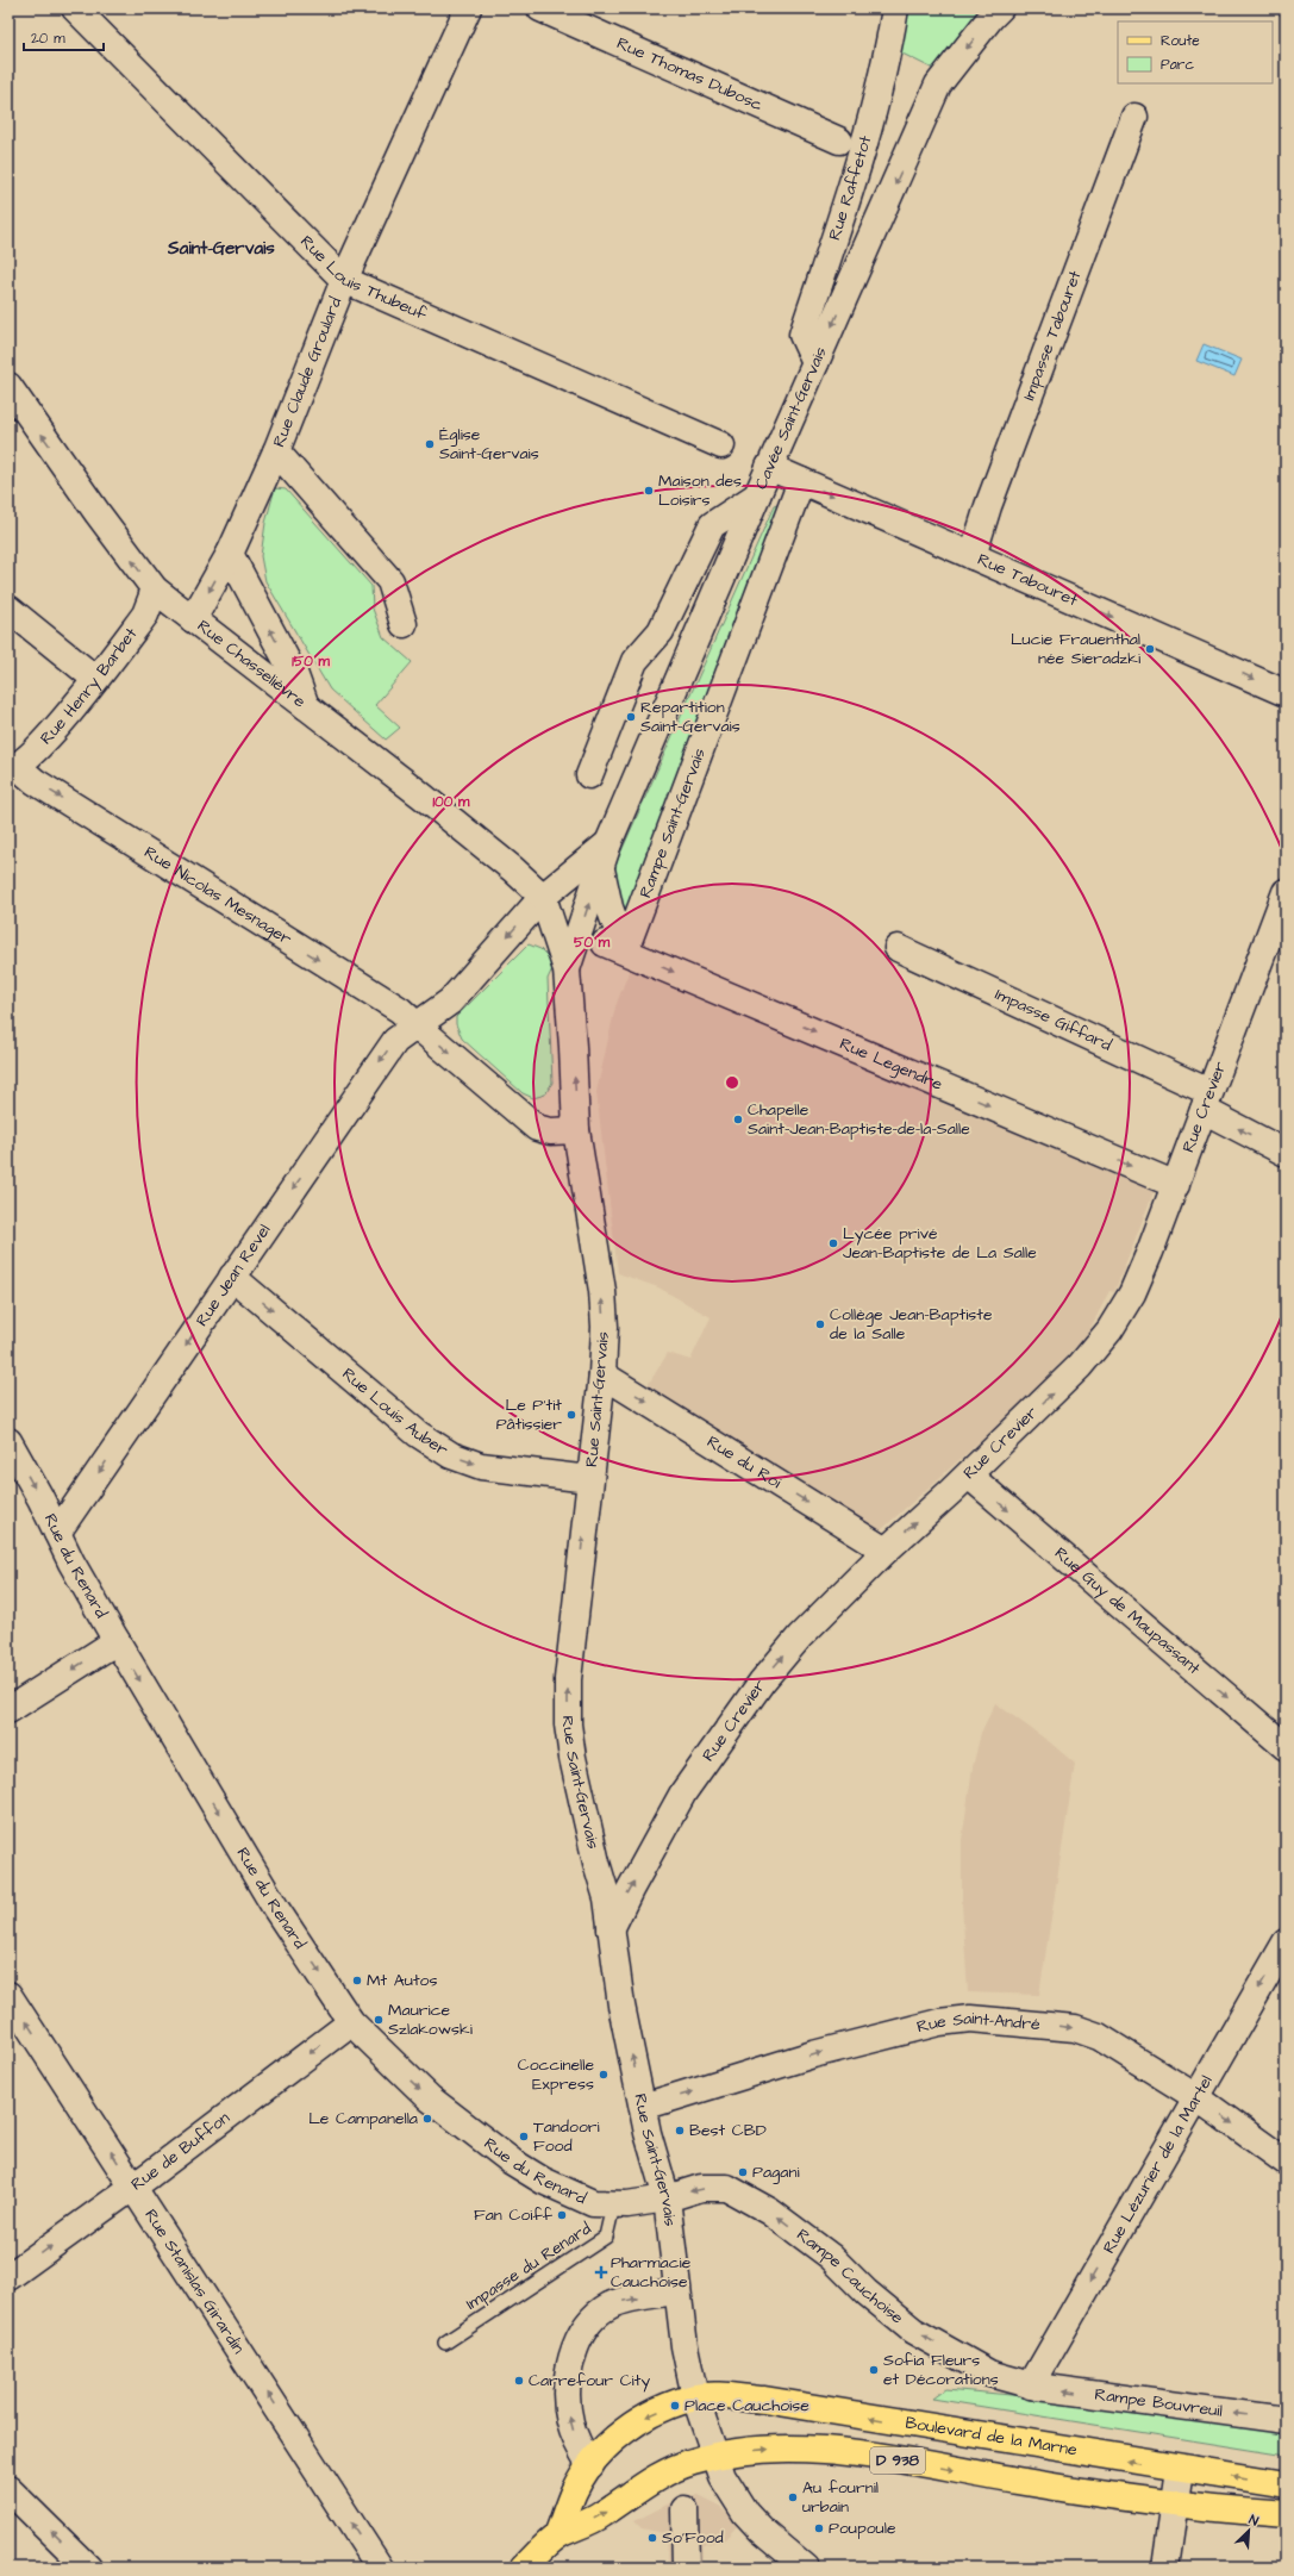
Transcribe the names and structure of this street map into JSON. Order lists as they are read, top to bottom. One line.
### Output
{"streets":{"main road":["Boulevard de la Marne","D 938"],"street":["Rue Thomas Dubosc","Rue Raffetot","Rue Louis Thubeuf","Impasse Tabouret","Rue Claude Groulard","Cavée Saint-Gervais","Rue Tabouret","Rue Chasselièvre","Rue Henry Barbet","Rampe Saint-Gervais","Rue Nicolas Mesnager","Impasse Giffard","Rue Legendre","Rue Crevier","Rue Jean Revel","Rue Saint-Gervais","Rue Louis Auber","Rue du Roi","Rue du Renard","Rue Guy de Maupassant","Rue Saint-André","Rue de Buffon","Rue Lézurier de la Martel","Rampe Cauchoise","Rue Stanislas Girardin","Rampe Bouvreuil"],"lane":["Impasse du Renard"]},"crossings":[["Rue Raffetot","Cavée Saint-Gervais"],["Rue Louis Thubeuf","Rue Claude Groulard"],["Impasse Tabouret","Rue Tabouret"],["Rue Claude Groulard","Rue Chasselièvre"],["Cavée Saint-Gervais","Rue Tabouret"],["Cavée Saint-Gervais","Rue Chasselièvre"],["Cavée Saint-Gervais","Rue Jean Revel"],["Cavée Saint-Gervais","Rue Saint-Gervais"],["Rue Tabouret","Rampe Saint-Gervais"],["Rue Chasselièvre","Rue Henry Barbet"],["Rue Chasselièvre","Rue Jean Revel"],["Rue Henry Barbet","Rue Nicolas Mesnager"],["Rampe Saint-Gervais","Rue Legendre"],["Rue Nicolas Mesnager","Rue Jean Revel"],["Rue Nicolas Mesnager","Rue Saint-Gervais"],["Impasse Giffard","Rue Crevier"],["Rue Legendre","Rue Crevier"],["Rue Crevier","Rue Saint-Gervais"],["Rue Crevier","Rue du Roi"],["Rue Crevier","Rue Guy de Maupassant"],["Rue Jean Revel","Rue Louis Auber"],["Rue Jean Revel","Rue du Renard"],["Rue Saint-Gervais","Rue Louis Auber"],["Rue Saint-Gervais","Rue du Roi"],["Rue Saint-Gervais","Rue du Renard"],["Rue Saint-Gervais","Rue Saint-André"],["Rue Saint-Gervais","Rampe Cauchoise"],["Rue Saint-Gervais","Boulevard de la Marne"],["Rue Saint-Gervais","D 938"],["Rue du Renard","Rue de Buffon"],["Rue du Renard","Impasse du Renard"],["Rue du Renard","Rampe Cauchoise"],["Rue Saint-André","Rue Lézurier de la Martel"],["Rue de Buffon","Rue Stanislas Girardin"],["Rue Lézurier de la Martel","Rampe Cauchoise"],["Rue Lézurier de la Martel","Rampe Bouvreuil"],["Rampe Cauchoise","Rampe Bouvreuil"],["Boulevard de la Marne","D 938"]],"one_way":["Rue Tabouret","Rue Nicolas Mesnager","Rue Legendre","Rue Crevier","Rue Jean Revel","Rue Saint-Gervais","Rue Louis Auber","Rue du Roi","Rue du Renard","Rue Guy de Maupassant","Rue Saint-André","Rue Lézurier de la Martel","Rampe Cauchoise","Rue Stanislas Girardin","Rampe Bouvreuil"],"districts":["Saint-Gervais"],"places":{"other":["Église Saint-Gervais","Maison des Loisirs","Lucie Frauenthal née Sieradzki","Repartition Saint-Gervais","Chapelle Saint-Jean-Baptiste-de-la-Salle","Lycée privé Jean-Baptiste de La Salle","Collège Jean-Baptiste de la Salle","Le P'tit Pâtissier","Mt Autos","Maurice Szlakowski","Coccinelle Express","Le Campanella","Best CBD","Tandoori Food","Pagani","Fan Coiff","Sofia Fleurs et Décorations","Carrefour City","Place Cauchoise","Au fournil urbain","Poupoule","So'Food"],"health":["Pharmacie Cauchoise"]},"legend":["Route","Parc"],"scale_bar":"20 m","north":"top right","rings":["150 m","100 m","50 m"]}
